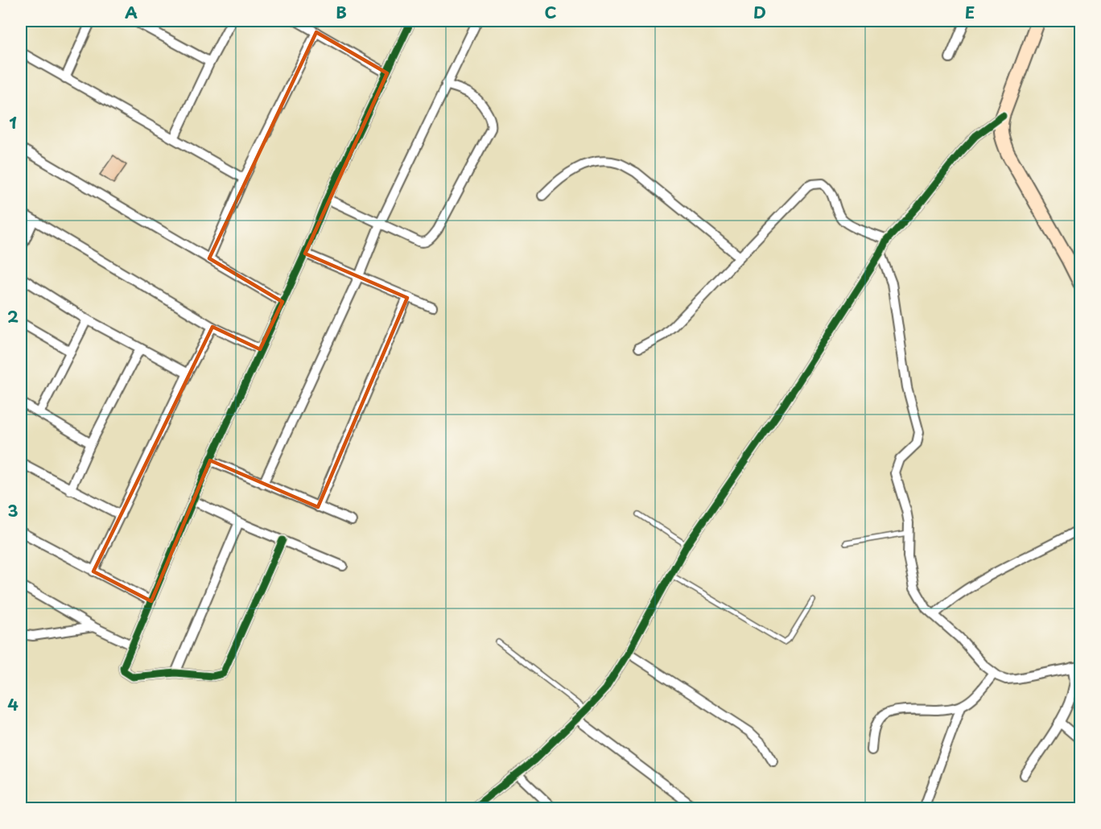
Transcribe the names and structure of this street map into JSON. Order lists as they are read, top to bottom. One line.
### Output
{"grid":{"columns":["A","B","C","D","E"],"rows":["1","2","3","4"]}}
